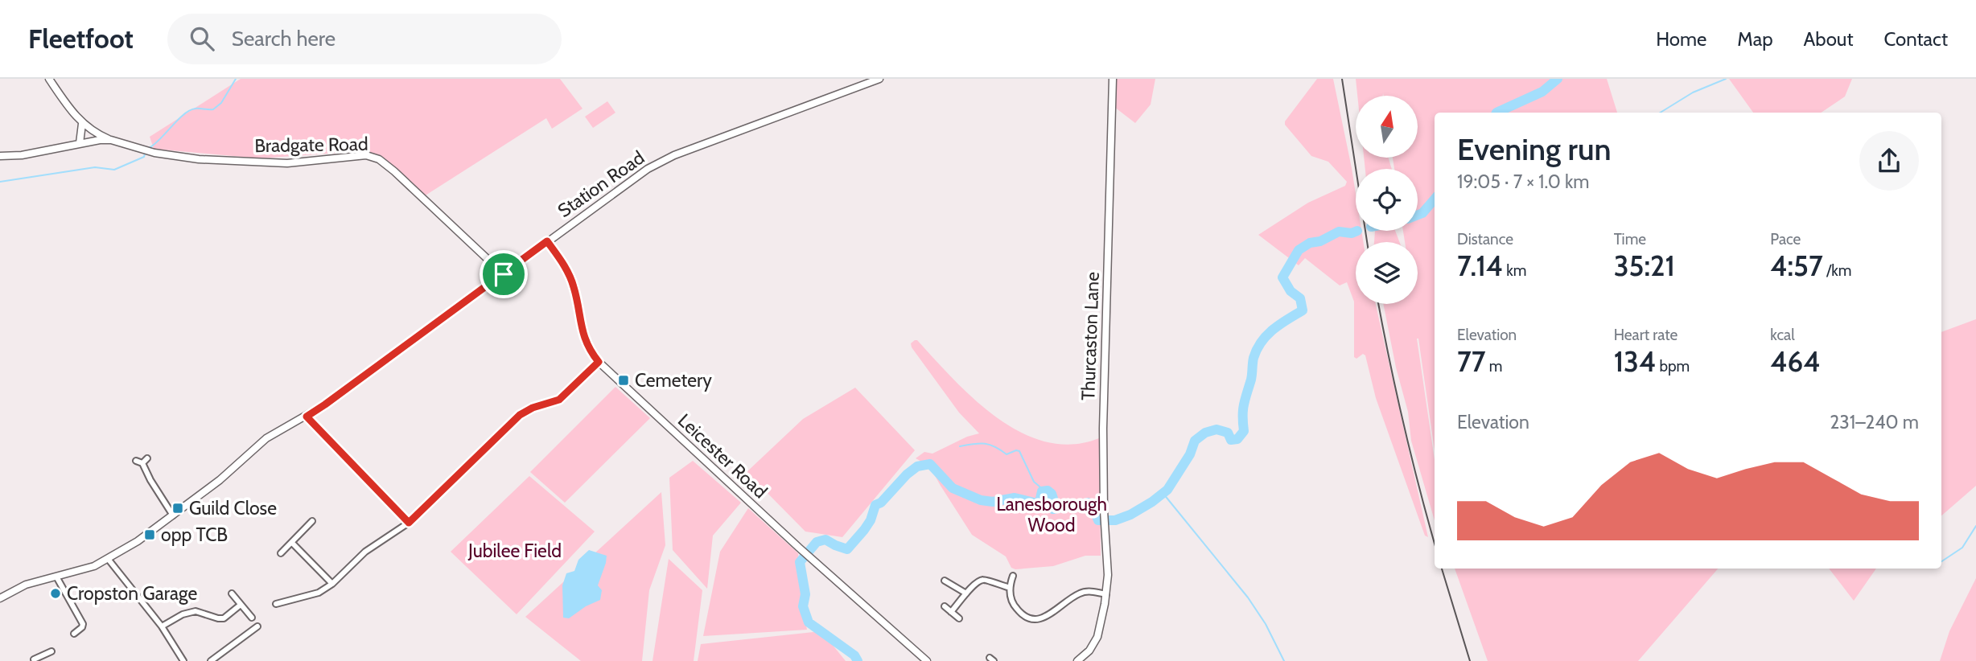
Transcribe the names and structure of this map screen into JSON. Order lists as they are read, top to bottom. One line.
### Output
{"streets":{"street":["Bradgate Road","Station Road","Thurcaston Lane","Leicester Road"]},"crossings":[["Bradgate Road","Station Road"],["Station Road","Leicester Road"]],"parks":["Lanesborough Wood","Jubilee Field"],"places":{"transit":["Cemetery","Guild Close","opp TCB"],"other":["Cropston Garage"]},"north":"top","page":{"header":"Fleetfoot","search":"Search here","nav":["Home","Map","About","Contact"],"heading":["Evening run","19:05 · 7 × 1.0 km"],"stats":[["Distance","7.14 km"],["Time","35:21"],["Pace","4:57 /km"],["Elevation","77 m"],["Heart rate","134 bpm"],["kcal","464"]],"chart":["Elevation","231–240 m"]}}
